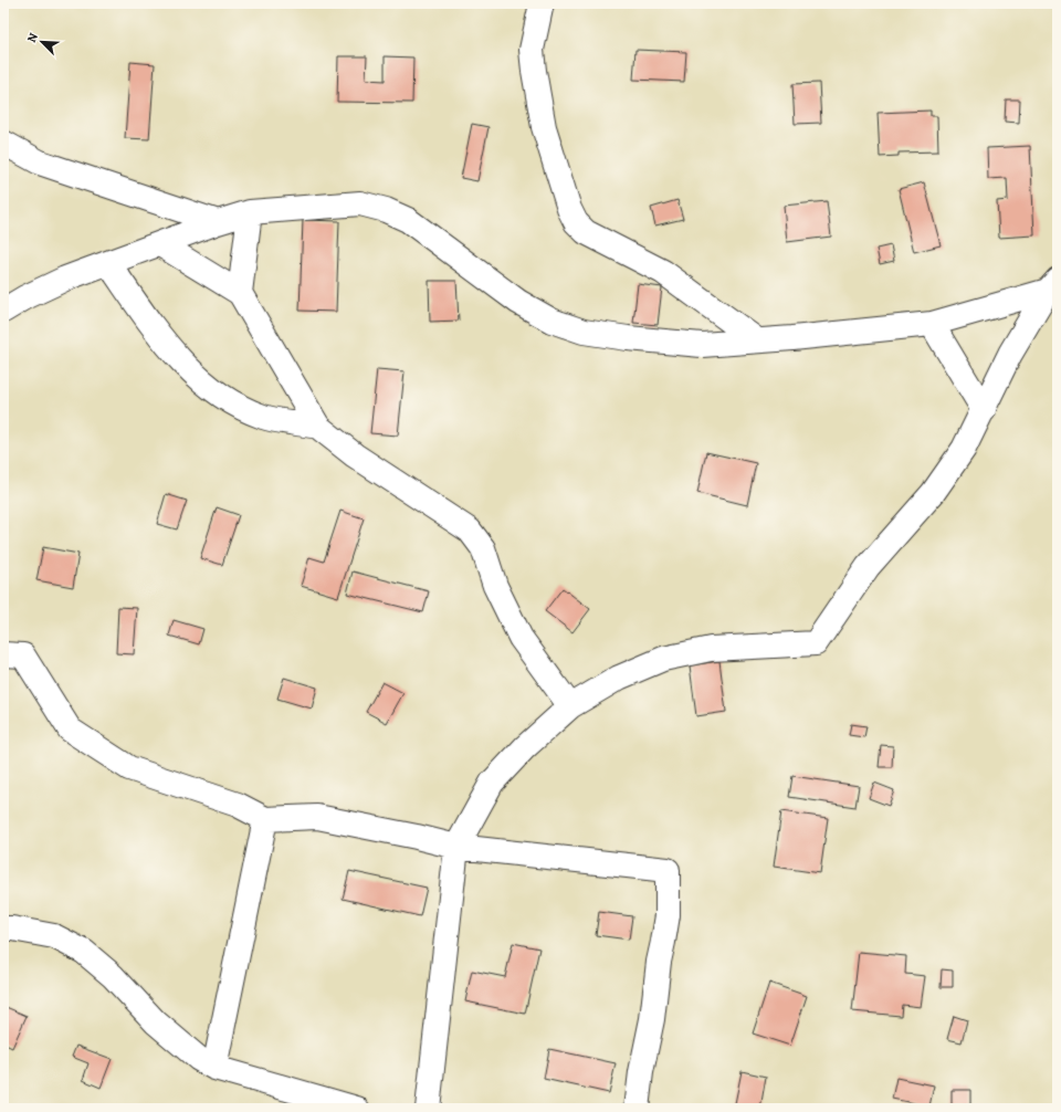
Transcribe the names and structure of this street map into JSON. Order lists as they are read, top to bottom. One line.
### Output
{"north":"top left"}
